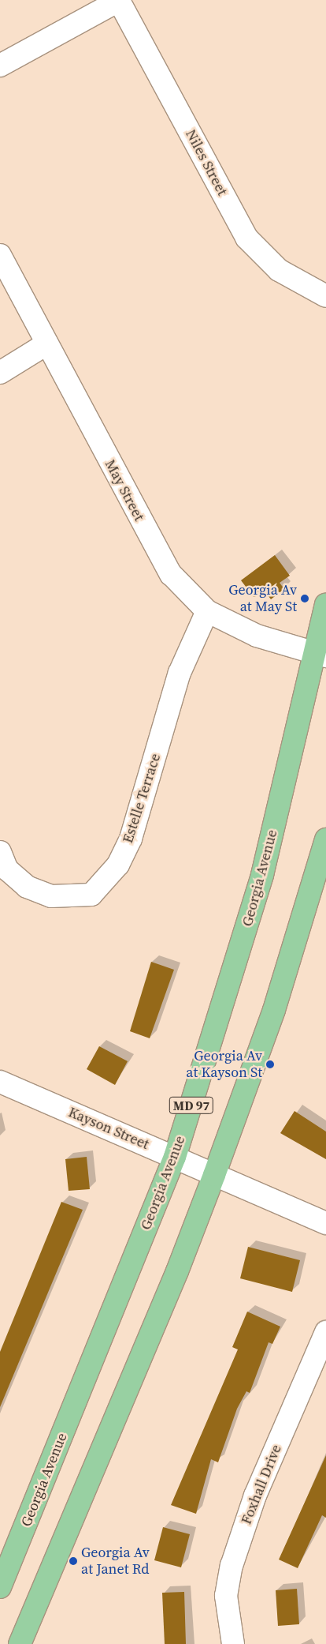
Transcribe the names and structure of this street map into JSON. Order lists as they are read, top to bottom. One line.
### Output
{"streets":{"main road":["Georgia Avenue","MD 97"],"street":["Niles Street","May Street","Estelle Terrace","Kayson Street","Foxhall Drive"]},"crossings":[["May Street","Estelle Terrace"],["May Street","Georgia Avenue"],["Georgia Avenue","Kayson Street"],["MD 97","Kayson Street"]],"places":["Georgia Av at May St","Georgia Av at Kayson St","Georgia Av at Janet Rd"]}
